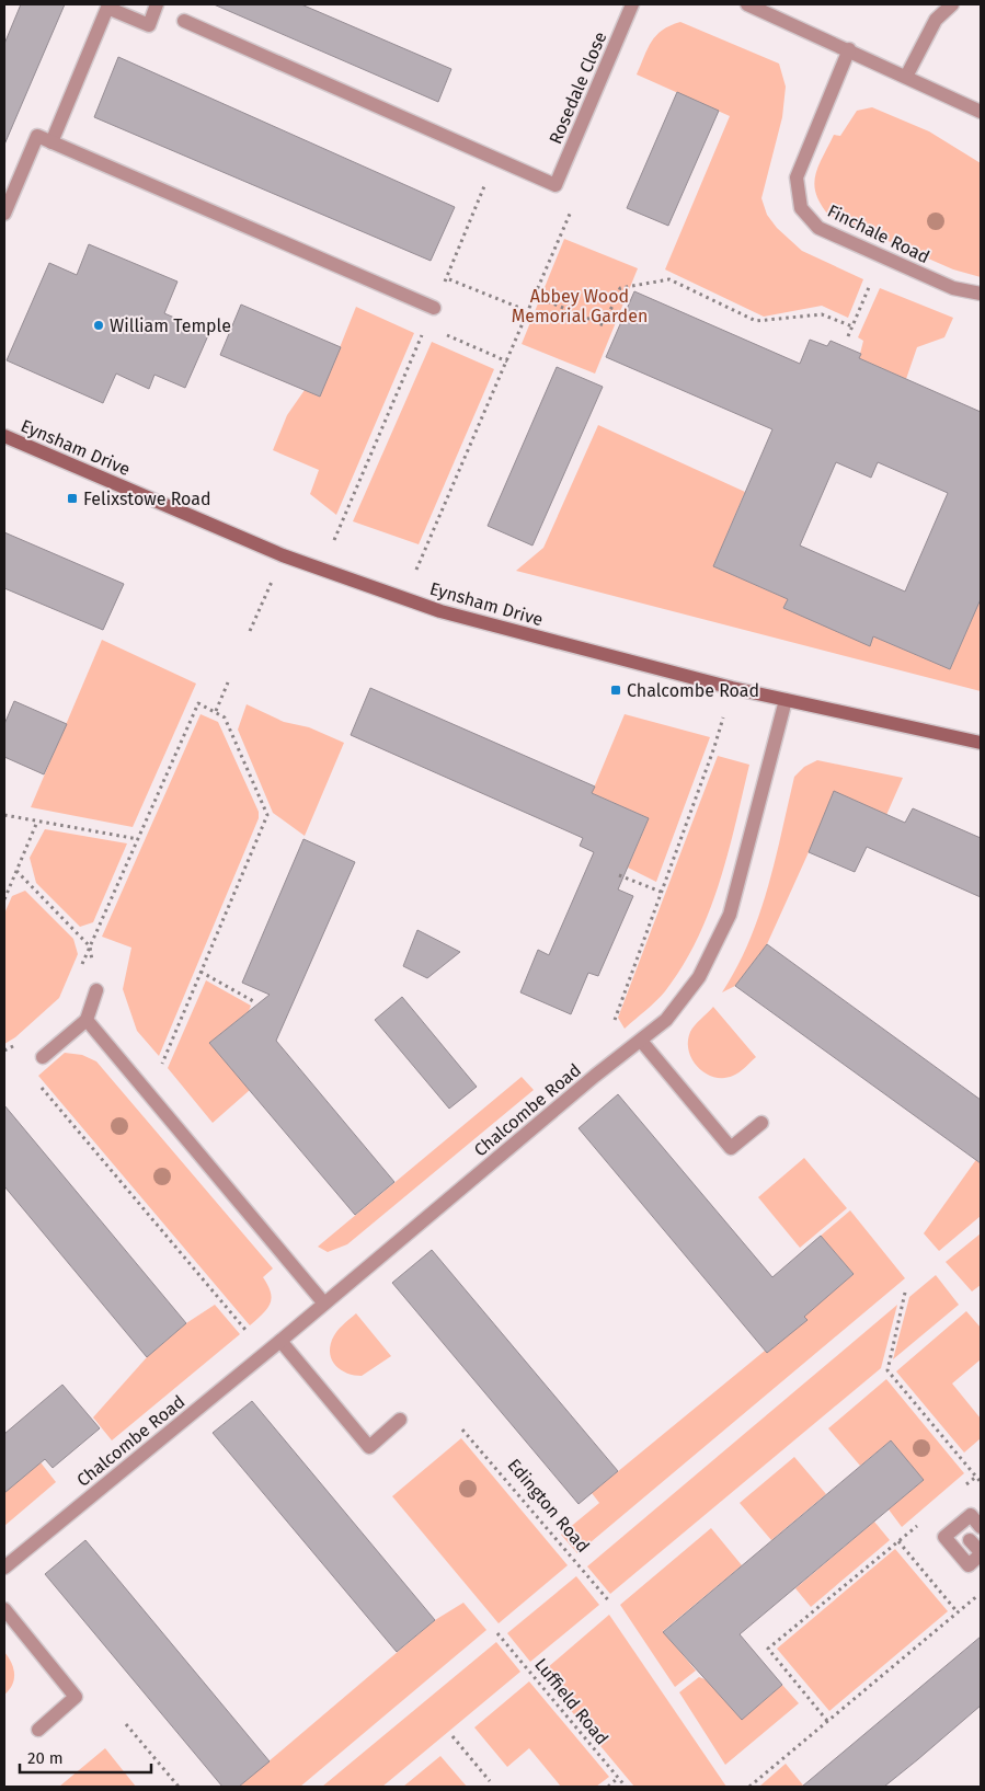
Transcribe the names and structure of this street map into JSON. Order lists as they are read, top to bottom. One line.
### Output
{"streets":{"street":["Rosedale Close","Finchale Road","Eynsham Drive","Chalcombe Road"],"path":["Edington Road","Luffield Road"]},"crossings":[["Eynsham Drive","Chalcombe Road"]],"parks":["Abbey Wood Memorial Garden"],"places":{"other":["William Temple"],"transit":["Felixstowe Road","Chalcombe Road"]},"scale_bar":"20 m"}
